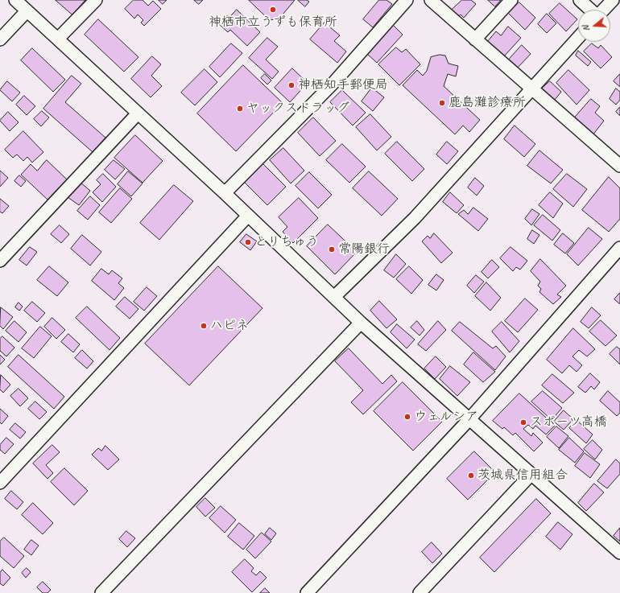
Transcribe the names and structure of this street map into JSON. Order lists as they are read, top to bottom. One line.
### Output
{"places":["神栖市立うずも保育所","神栖知手郵便局","鹿島灘診療所","ヤックスドラッグ","とりちゅう","常陽銀行","ハピネ","ウェルシア","スポーツ高橋","茨城県信用組合"],"north":"left"}
